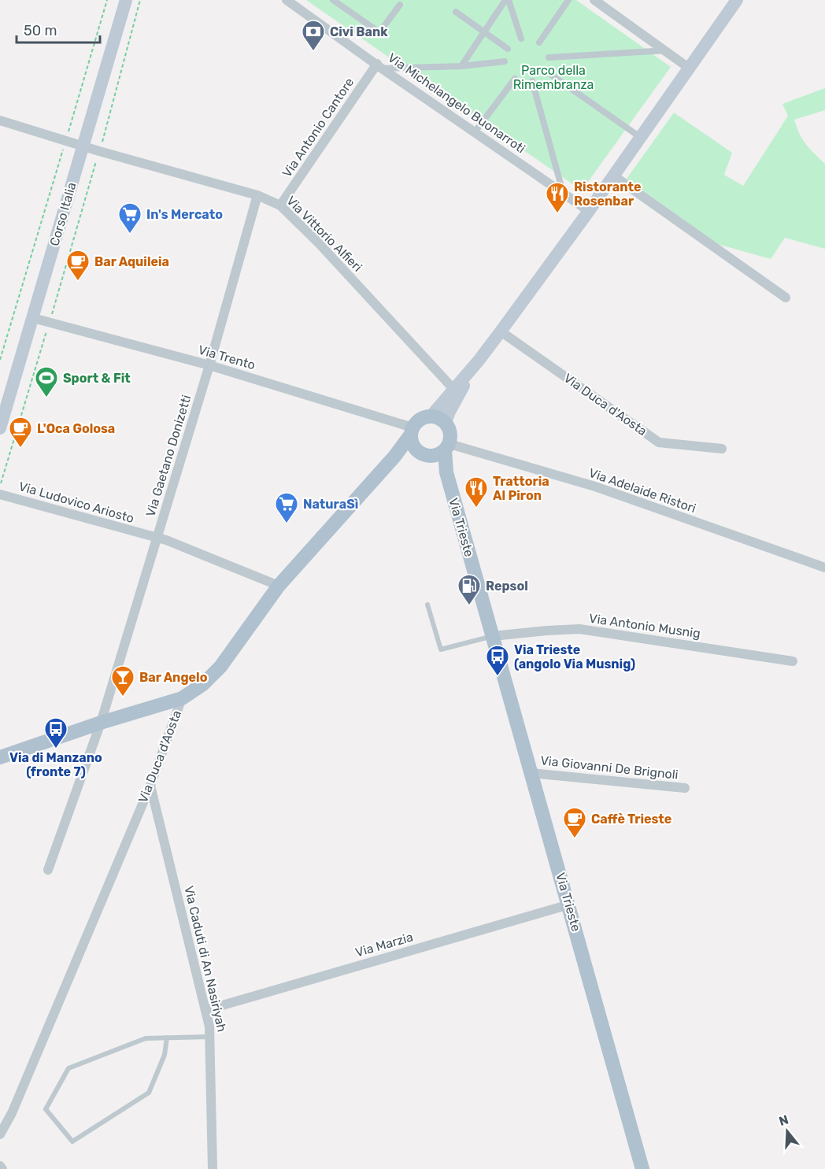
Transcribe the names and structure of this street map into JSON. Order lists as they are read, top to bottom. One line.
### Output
{"streets":{"main road":["Corso Italia","Via Duca d'Aosta","Via Trieste"],"street":["Via Michelangelo Buonarroti","Via Antonio Cantore","Via Vittorio Alfieri","Via Trento","Via Gaetano Donizetti","Via Adelaide Ristori","Via Ludovico Ariosto","Via Antonio Musnig","Via Giovanni De Brignoli","Via Marzia","Via Caduti di An Nasiriyah"]},"crossings":[["Via Michelangelo Buonarroti","Via Antonio Cantore"],["Via Michelangelo Buonarroti","Via Duca d'Aosta"],["Via Antonio Cantore","Via Vittorio Alfieri"],["Corso Italia","Via Vittorio Alfieri"],["Corso Italia","Via Trento"],["Via Vittorio Alfieri","Via Duca d'Aosta"],["Via Vittorio Alfieri","Via Gaetano Donizetti"],["Via Trento","Via Duca d'Aosta"],["Via Trento","Via Gaetano Donizetti"],["Via Trento","Via Adelaide Ristori"],["Via Trento","Via Trieste"],["Via Duca d'Aosta","Via Adelaide Ristori"],["Via Duca d'Aosta","Via Ludovico Ariosto"],["Via Duca d'Aosta","Via Trieste"],["Via Duca d'Aosta","Via Caduti di An Nasiriyah"],["Via Gaetano Donizetti","Via Ludovico Ariosto"],["Via Adelaide Ristori","Via Trieste"],["Via Trieste","Via Antonio Musnig"],["Via Trieste","Via Giovanni De Brignoli"],["Via Trieste","Via Marzia"],["Via Marzia","Via Caduti di An Nasiriyah"]],"parks":["Parco della Rimembranza"],"places":{"bank":["Civi Bank"],"restaurant":["Ristorante Rosenbar","Trattoria Al Piron"],"supermarket":["In's Mercato","NaturaSì"],"cafe":["Bar Aquileia","L'Oca Golosa","Caffè Trieste"],"sports":["Sport & Fit"],"fuel station":["Repsol"],"bus stop":["Via Trieste (angolo Via Musnig)","Via di Manzano (fronte 7)"],"bar":["Bar Angelo"]},"scale_bar":"50 m","north":"top"}
